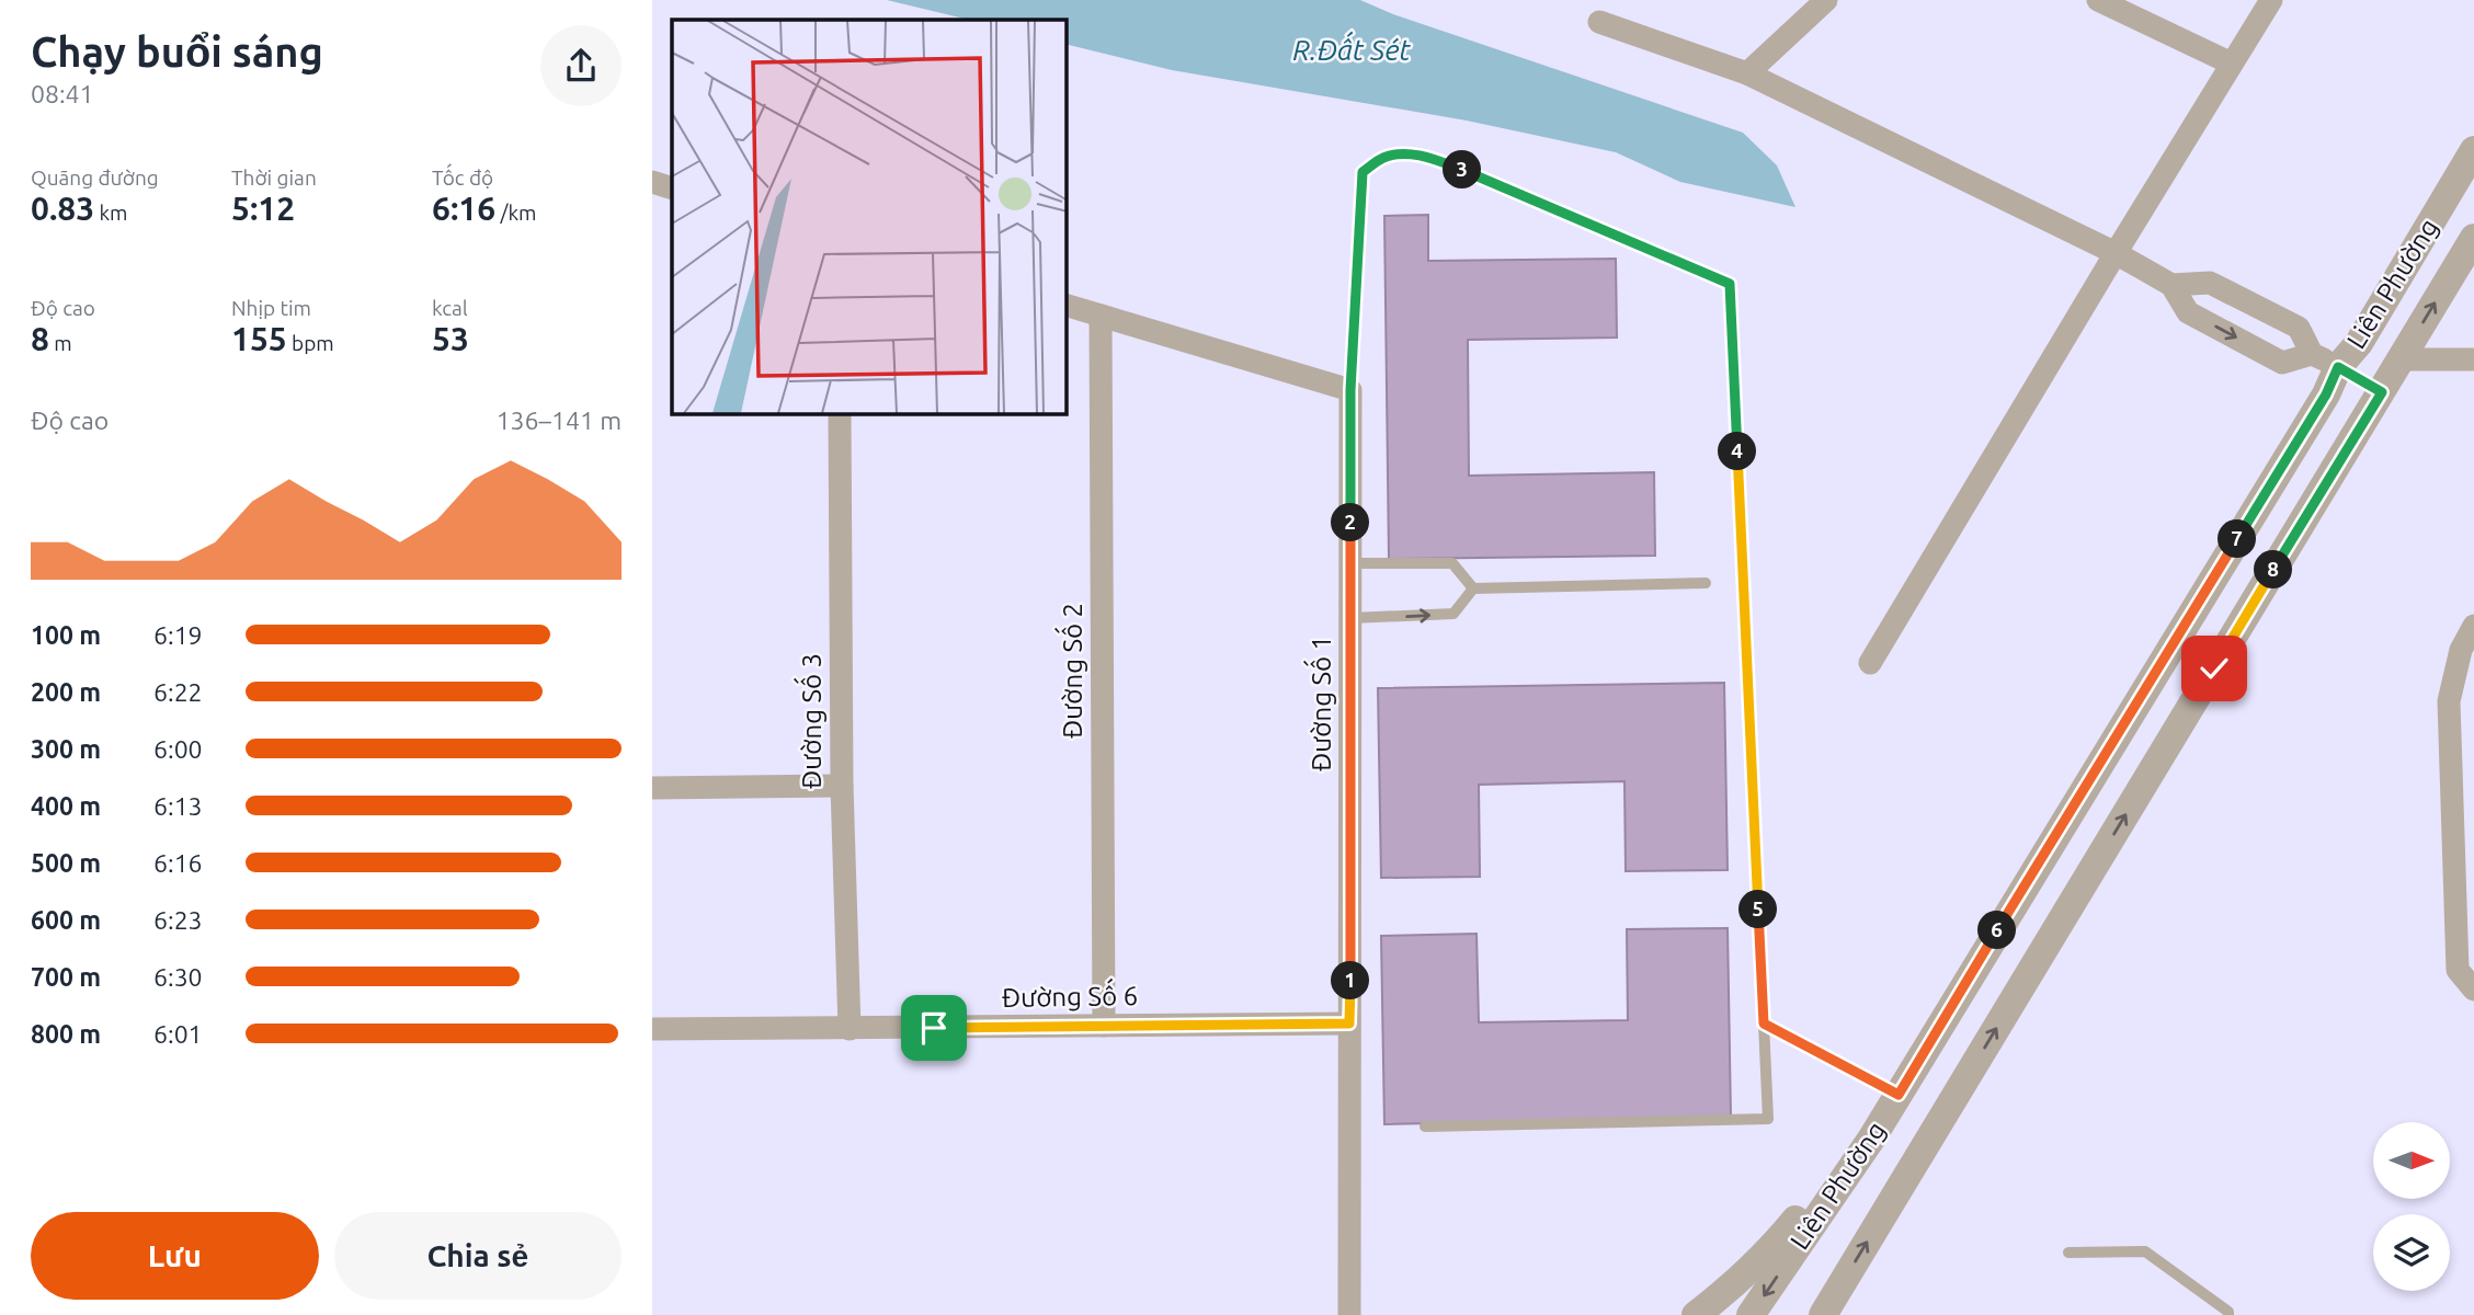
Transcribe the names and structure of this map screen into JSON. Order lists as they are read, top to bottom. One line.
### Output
{"streets":{"street":["Liên Phường","Đường Số 2","Đường Số 1","Đường Số 3","Đường Số 6"]},"crossings":[["Đường Số 2","Đường Số 6"],["Đường Số 1","Đường Số 6"],["Đường Số 3","Đường Số 6"]],"water":["R.Đất Sét"],"north":"right","page":{"heading":["Chạy buổi sáng","08:41"],"stats":[["Quãng đường","0.83 km"],["Thời gian","5:12"],["Tốc độ","6:16 /km"],["Độ cao","8 m"],["Nhịp tim","155 bpm"],["kcal","53"]],"pins":["3","4","2","7","8","5","6","1"],"chart":["Độ cao","136–141 m"],"list":[{"name":"100 m","note":"6:19"},{"name":"200 m","note":"6:22"},{"name":"300 m","note":"6:00"},{"name":"400 m","note":"6:13"},{"name":"500 m","note":"6:16"},{"name":"600 m","note":"6:23"},{"name":"700 m","note":"6:30"},{"name":"800 m","note":"6:01"}],"buttons":["Lưu","Chia sẻ"]}}
